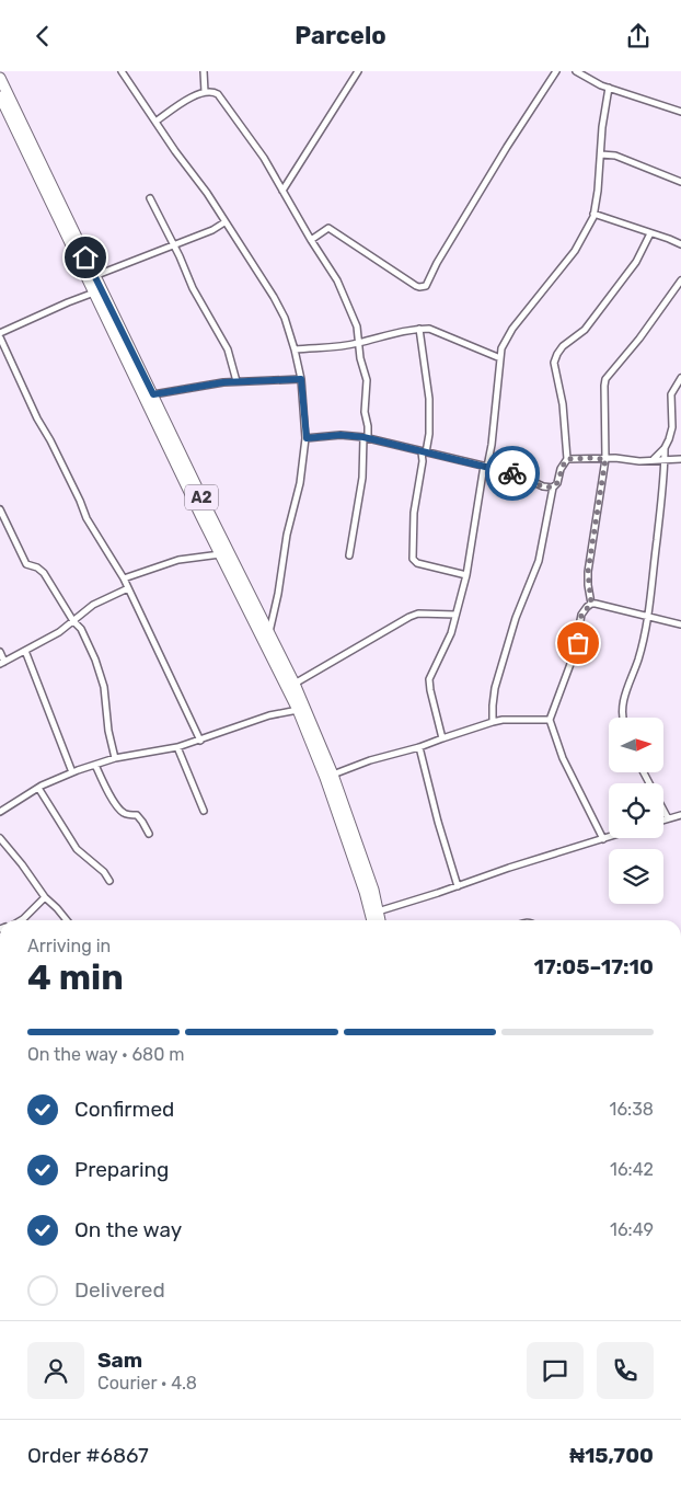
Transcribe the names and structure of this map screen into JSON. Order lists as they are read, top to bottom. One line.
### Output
{"streets":{"highway":["A2"]},"north":"right","page":{"header":"Parcelo","heading":["4 min","Arriving in","17:05–17:10"],"panel":["Sam","Courier · 4.8","Order #6867","₦15,700"],"bar":"On the way · 680 m","list":[["Confirmed","16:38"],["Preparing","16:42"],["On the way","16:49"],"Delivered"]}}
